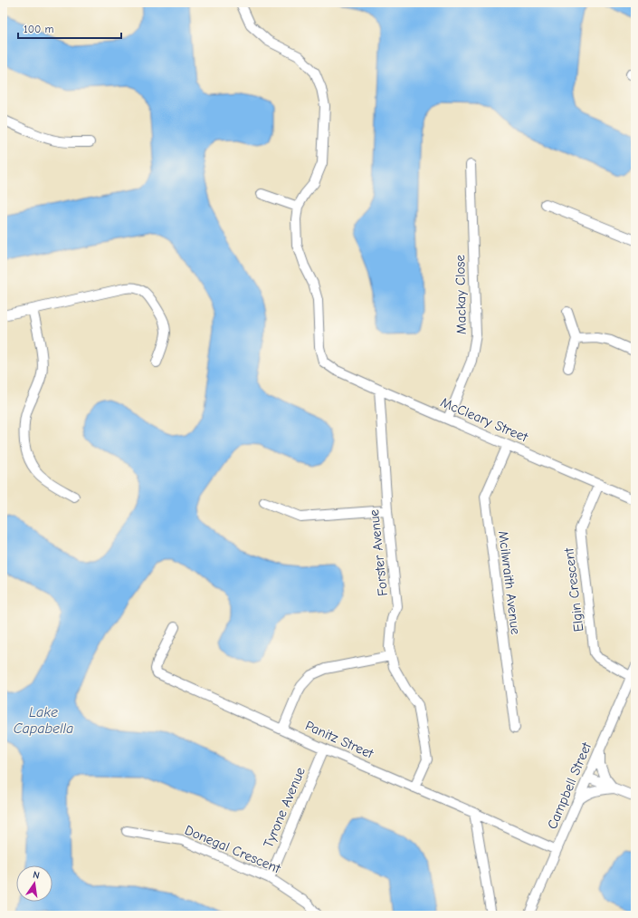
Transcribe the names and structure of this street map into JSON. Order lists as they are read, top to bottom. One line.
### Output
{"streets":{"street":["Mackay Close","McCleary Street","Forster Avenue","Mcilwraith Avenue","Elgin Crescent","Panitz Street","Campbell Street","Tyrone Avenue","Donegal Crescent"]},"crossings":[["Mackay Close","McCleary Street"],["McCleary Street","Forster Avenue"],["McCleary Street","Mcilwraith Avenue"],["McCleary Street","Elgin Crescent"],["Forster Avenue","Panitz Street"],["Elgin Crescent","Campbell Street"],["Panitz Street","Campbell Street"],["Panitz Street","Tyrone Avenue"],["Tyrone Avenue","Donegal Crescent"]],"water":["Lake Capabella"],"scale_bar":"100 m","north":"top"}
